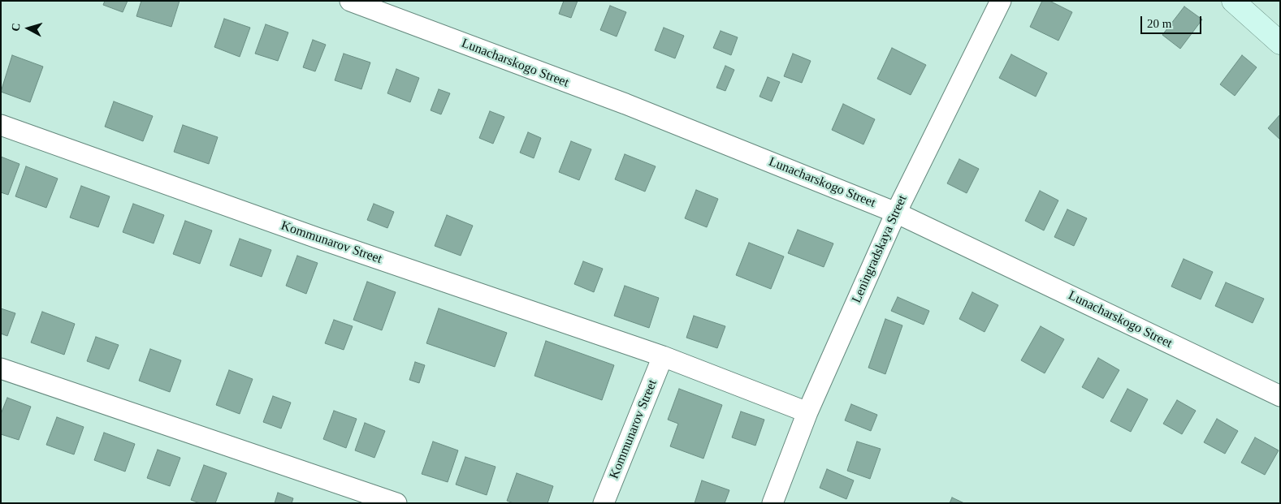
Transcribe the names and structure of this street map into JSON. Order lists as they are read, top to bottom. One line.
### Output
{"streets":{"street":["Lunacharskogo Street","Kommunarov Street","Leningradskaya Street"]},"crossings":[["Lunacharskogo Street","Leningradskaya Street"],["Kommunarov Street","Leningradskaya Street"]],"scale_bar":"20 m","north":"left"}
